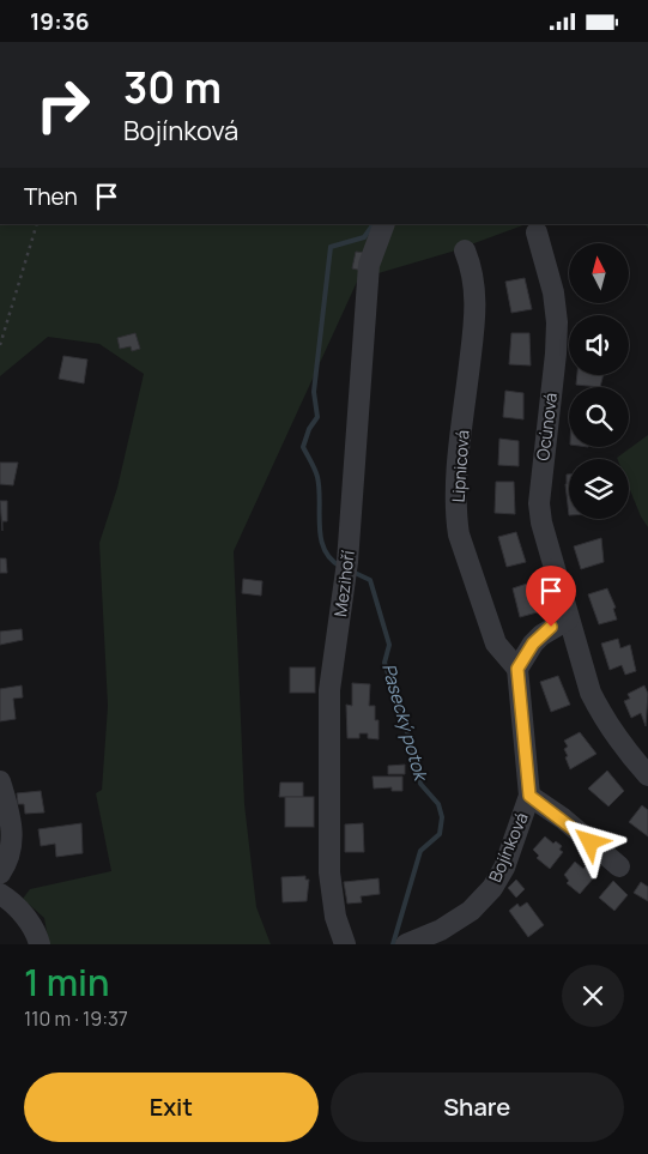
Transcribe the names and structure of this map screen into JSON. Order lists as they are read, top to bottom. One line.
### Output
{"streets":{"street":["Ocúnová","Lipnicová","Mezihoří","Bojínková"]},"crossings":[["Lipnicová","Bojínková"]],"water":["Pasecký potok"],"north":"top","page":{"status":"19:36","turn":["30 m","Bojínková"],"then":"Then","heading":["1 min","110 m · 19:37"],"buttons":["Exit","Share"]}}
